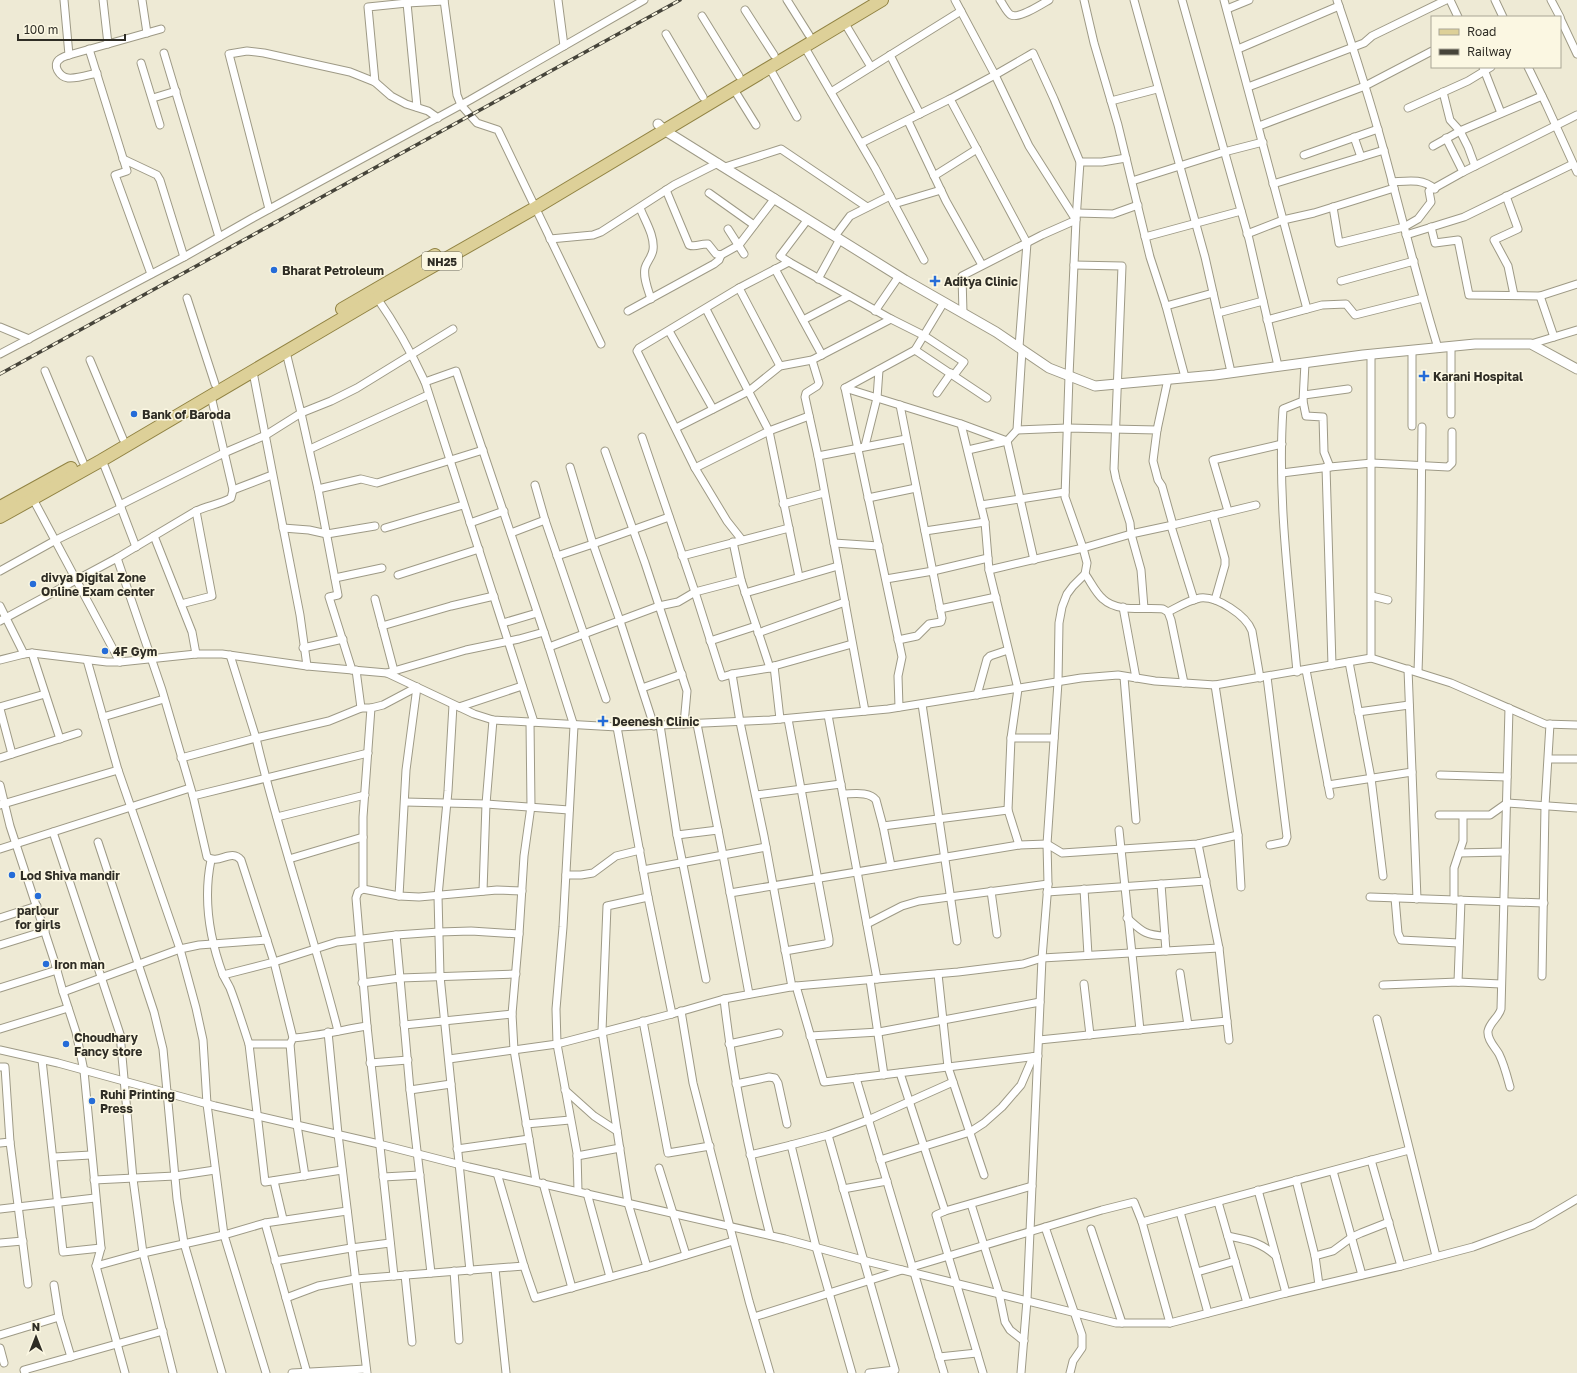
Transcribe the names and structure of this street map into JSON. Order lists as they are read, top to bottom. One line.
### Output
{"streets":{"main road":["NH25"]},"places":{"other":["Bharat Petroleum","Bank of Baroda","divya Digital Zone Online Exam center","4F Gym","Lod Shiva mandir","parlour for girls","Iron man","Choudhary Fancy store","Ruhi Printing Press"],"health":["Aditya Clinic","Karani Hospital","Deenesh Clinic"]},"legend":["Road","Railway"],"scale_bar":"100 m","north":"top"}
